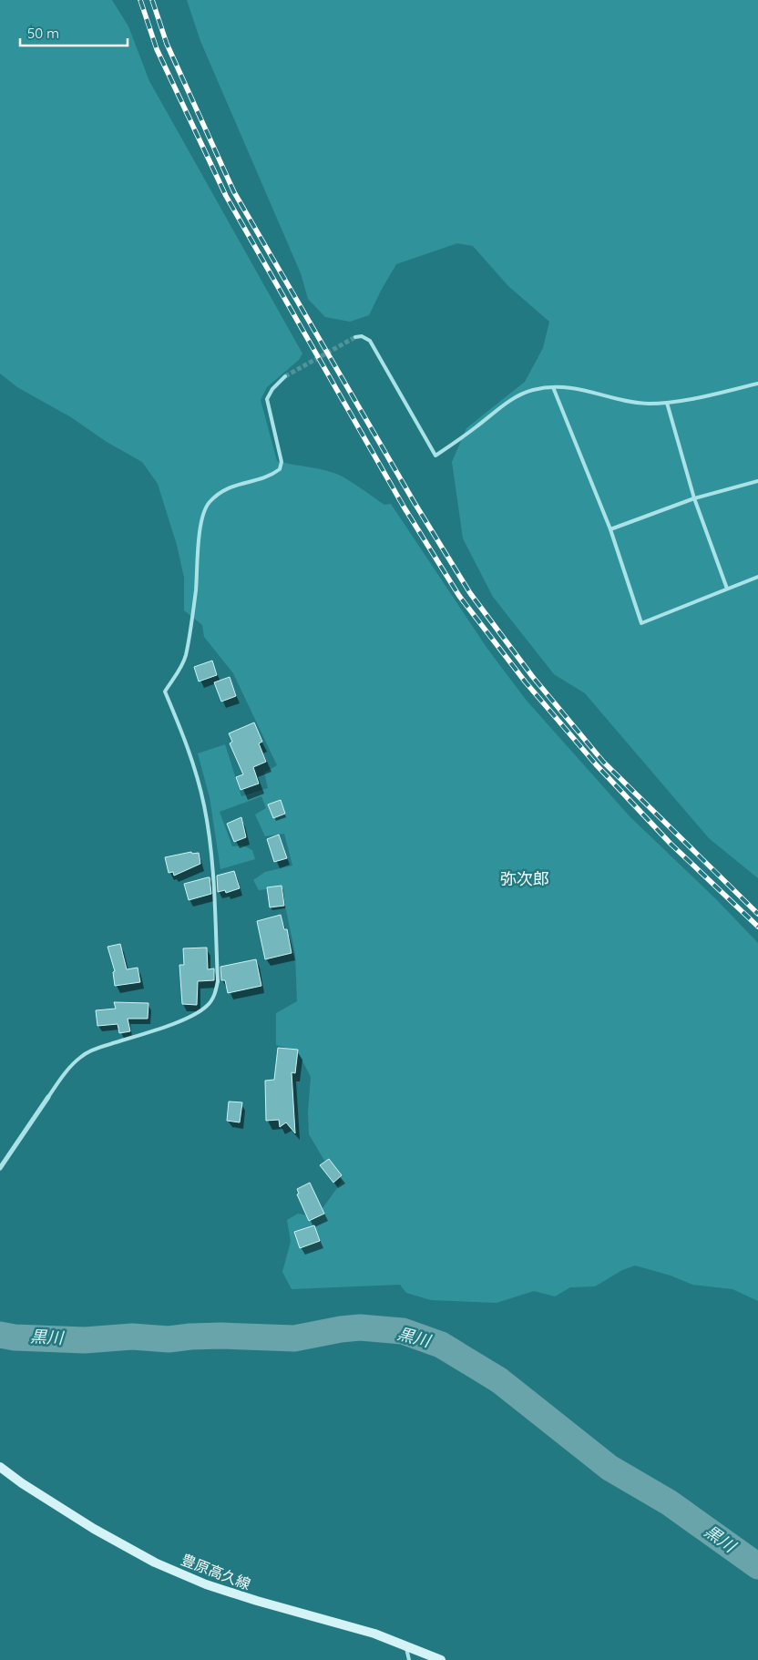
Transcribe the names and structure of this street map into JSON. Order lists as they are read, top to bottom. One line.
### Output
{"streets":{"main road":["豊原高久線"]},"districts":["弥次郎"],"water":["黒川"],"scale_bar":"50 m"}
